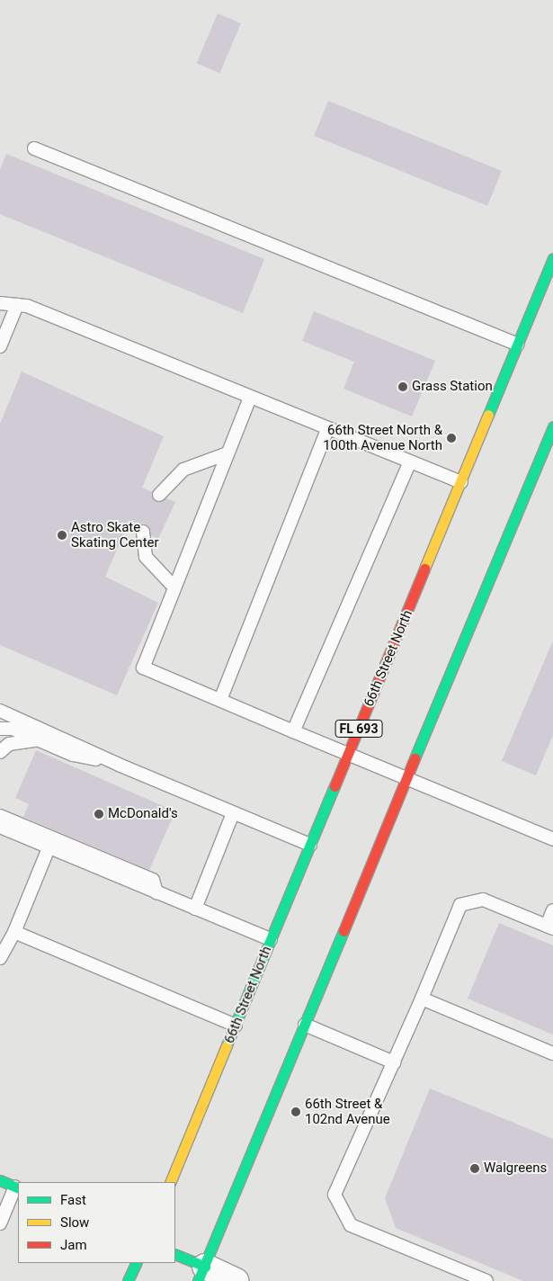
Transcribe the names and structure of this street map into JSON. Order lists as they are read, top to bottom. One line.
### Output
{"streets":{"main road":["66th Street North","FL 693"]},"places":["Grass Station","66th Street North & 100th Avenue North","Astro Skate Skating Center","McDonald's","66th Street & 102nd Avenue","Walgreens"],"legend":["Fast","Slow","Jam"]}
